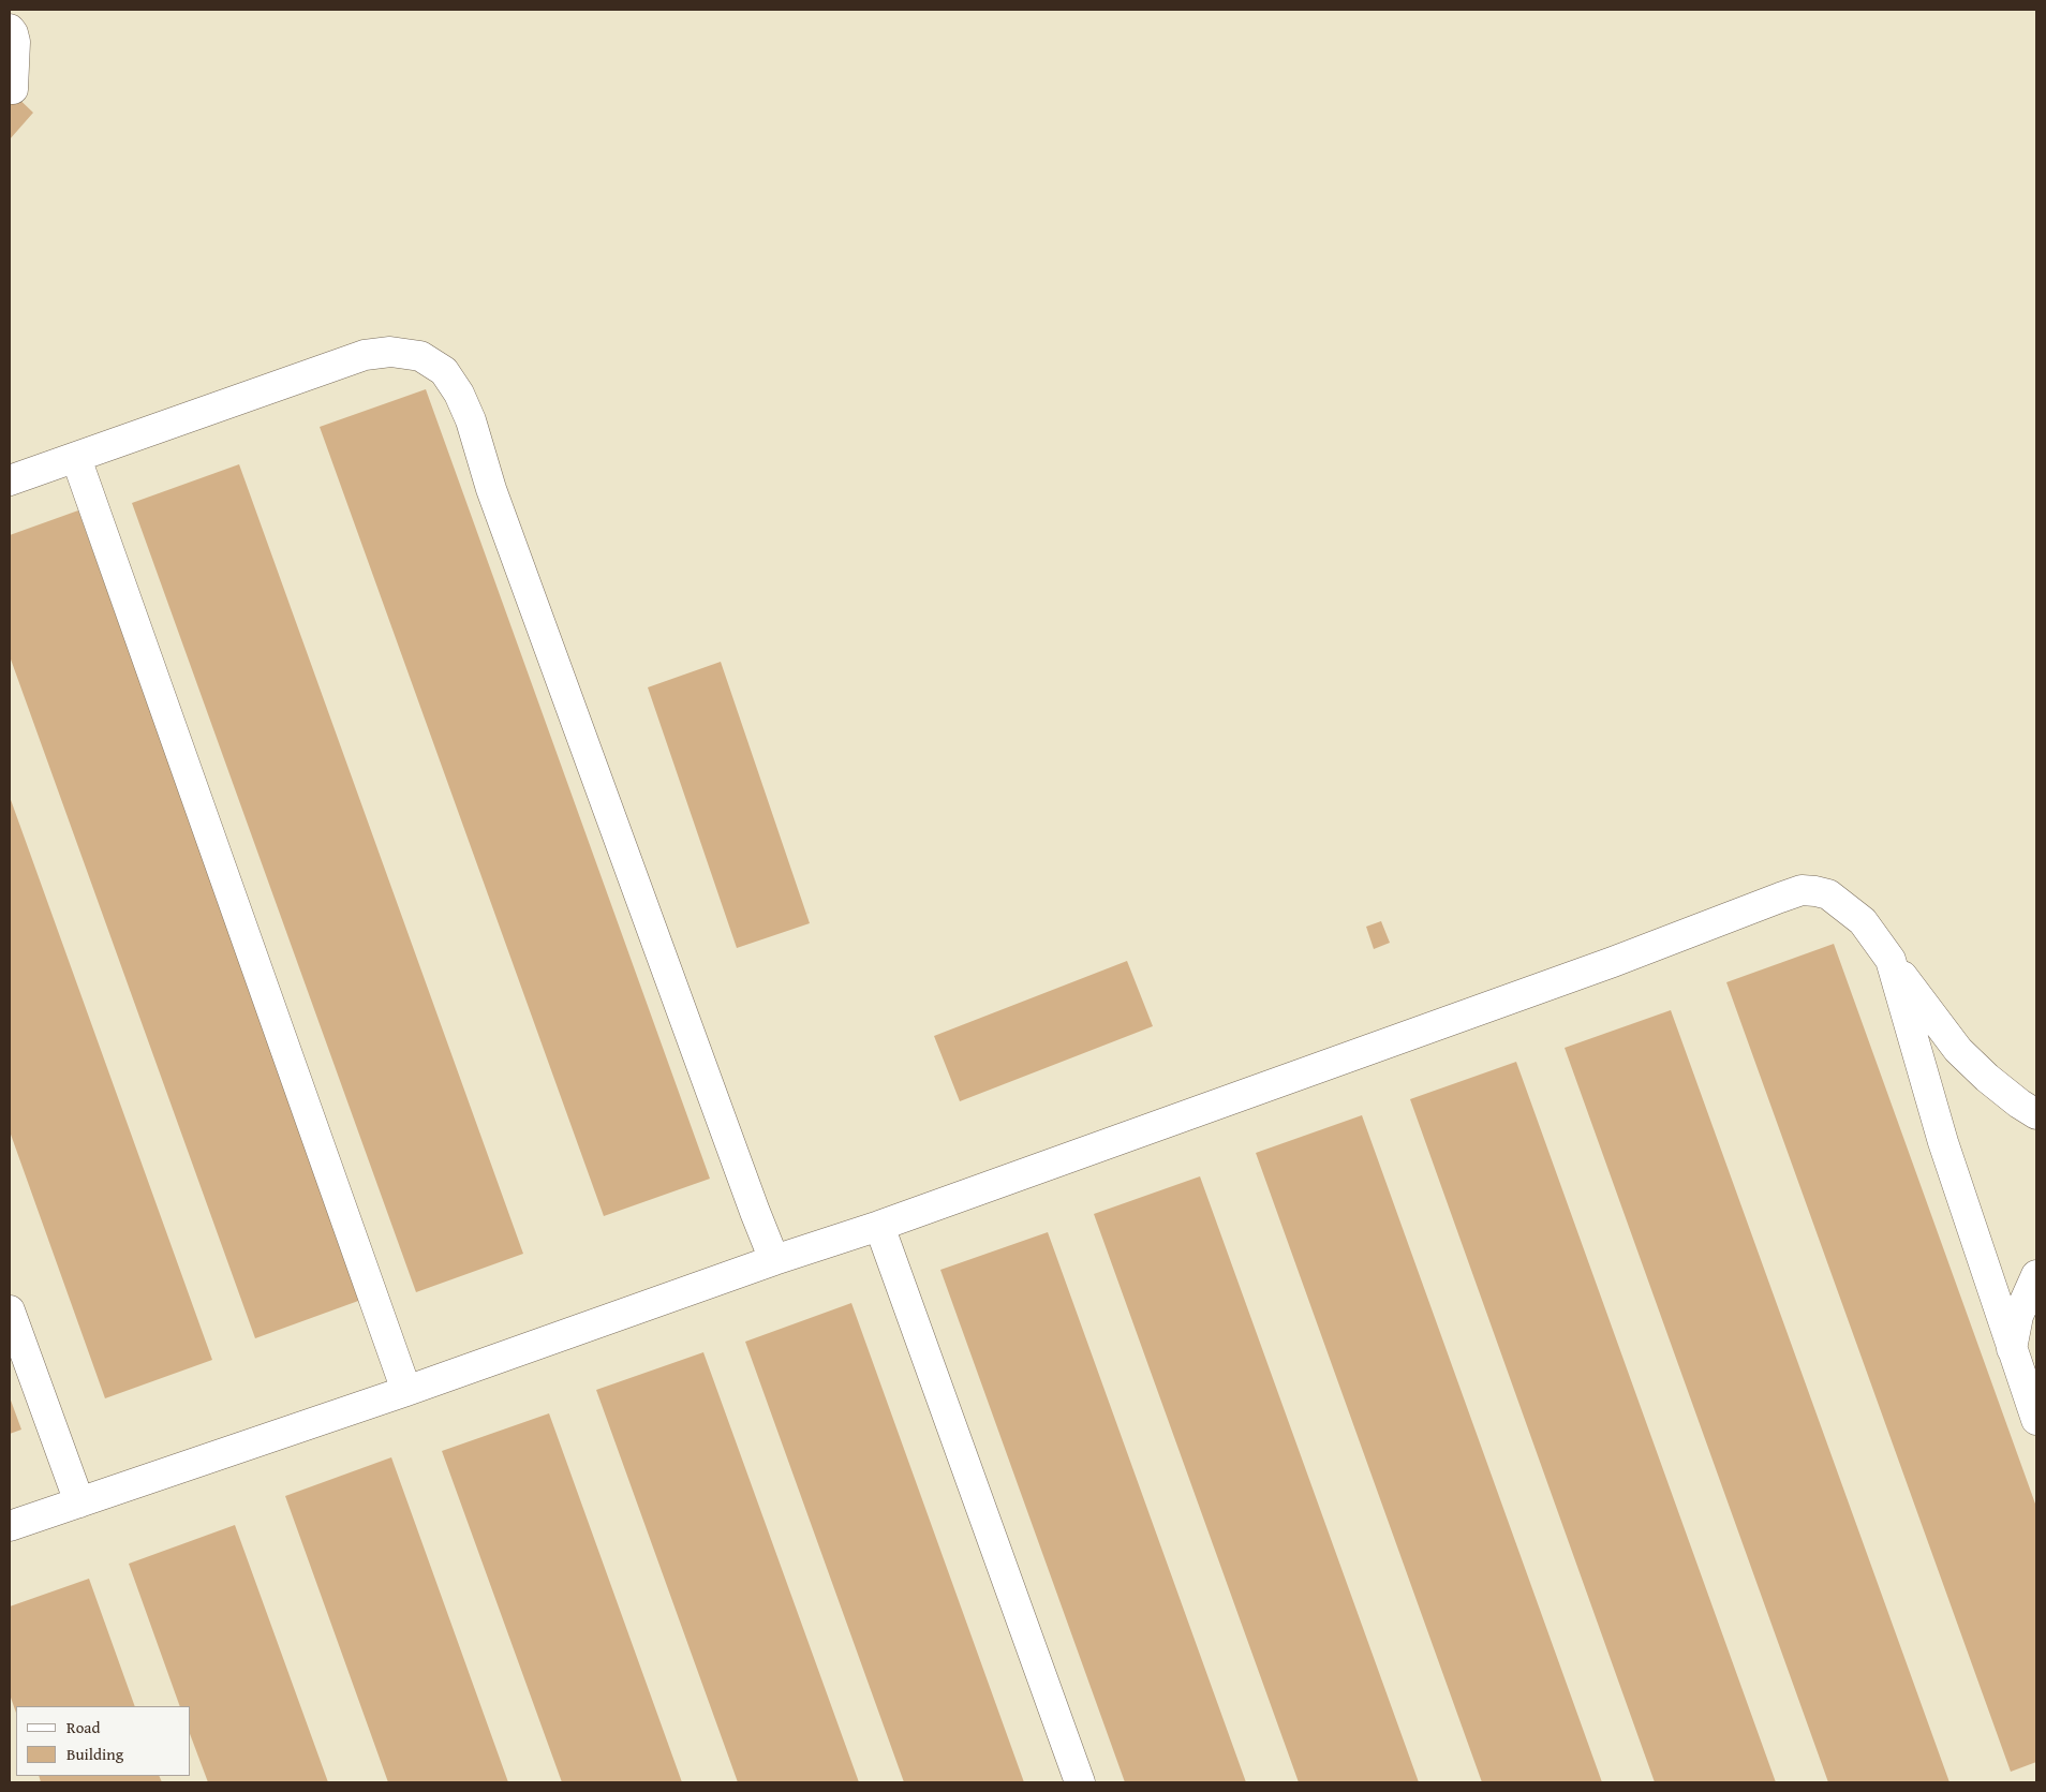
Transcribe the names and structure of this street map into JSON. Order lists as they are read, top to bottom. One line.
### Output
{"legend":["Road","Building"]}
